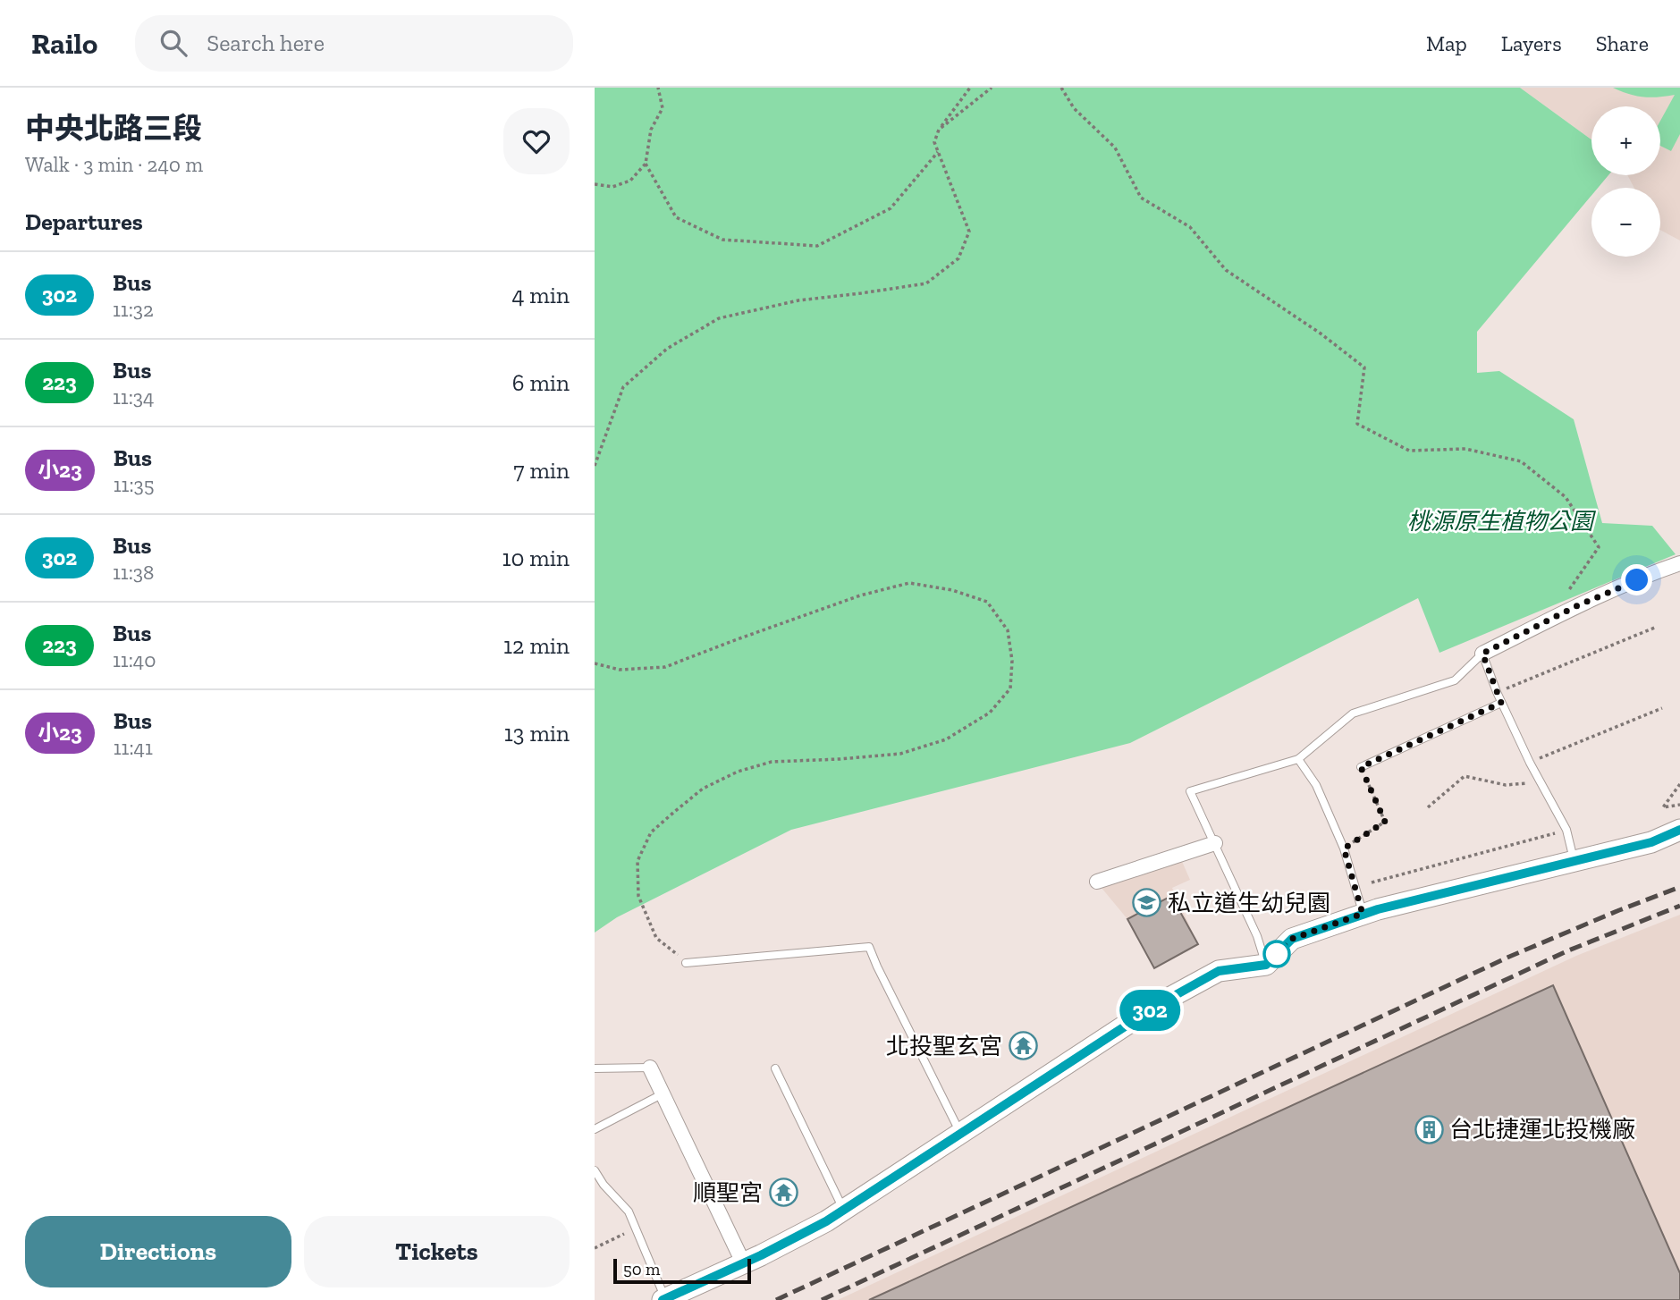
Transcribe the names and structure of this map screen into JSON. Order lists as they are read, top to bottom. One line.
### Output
{"parks":["桃源原生植物公園"],"places":{"school or university":["私立道生幼兒園"],"temple":["北投聖玄宮","順聖宮"],"building":["台北捷運北投機廠"]},"lines":["bus line 302"],"scale_bar":"50 m","page":{"header":"Railo","search":"Search here","nav":["Map","Layers","Share"],"heading":[["中央北路三段","Walk · 3 min · 240 m"],"Departures"],"on_map":"302","map_buttons":["+","−"],"list":[{"mark":"302","name":"Bus","note":"11:32","value":"4 min"},{"mark":"223","name":"Bus","note":"11:34","value":"6 min"},{"mark":"小23","name":"Bus","note":"11:35","value":"7 min"},{"mark":"302","name":"Bus","note":"11:38","value":"10 min"},{"mark":"223","name":"Bus","note":"11:40","value":"12 min"},{"mark":"小23","name":"Bus","note":"11:41","value":"13 min"}],"buttons":["Directions","Tickets"],"scale":"50 m"}}
